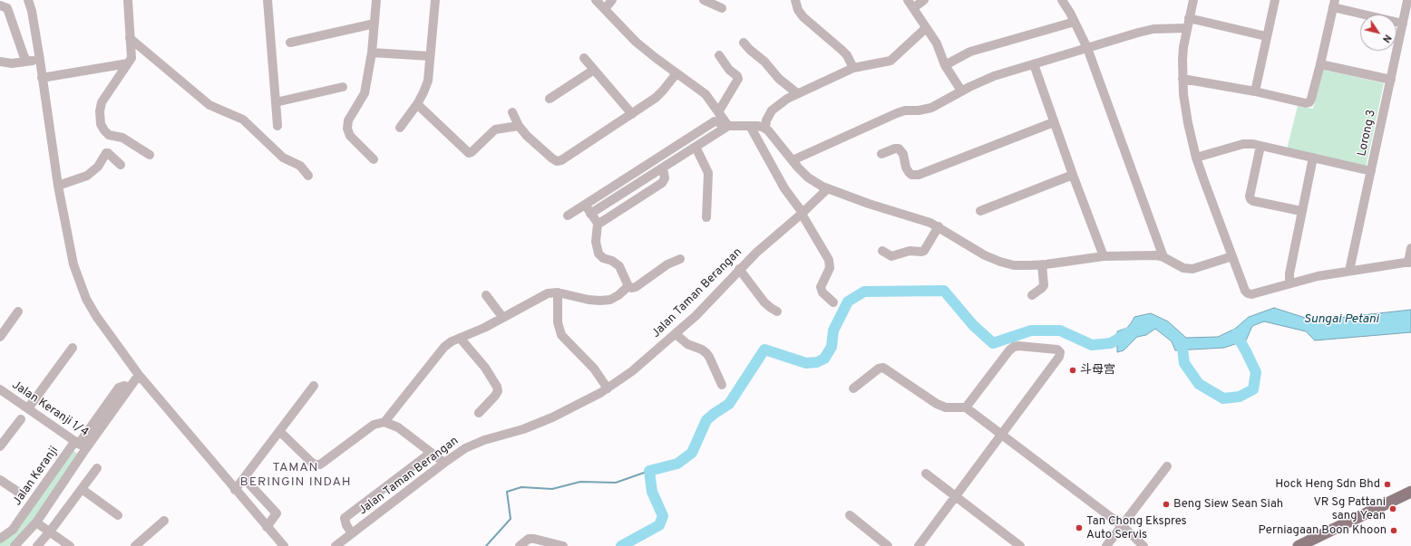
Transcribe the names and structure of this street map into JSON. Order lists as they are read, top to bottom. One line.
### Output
{"streets":{"street":["Lorong 3","Jalan Taman Berangan","Jalan Keranji 1/4","Jalan Keranji"]},"crossings":[["Jalan Keranji 1/4","Jalan Keranji"]],"districts":["TAMAN BERINGIN INDAH"],"water":["Sungai Petani"],"places":["斗母宫","Hock Heng Sdn Bhd","Beng Siew Sean Siah","VR Sg Pattani sang Yean","Tan Chong Ekspres Auto Servis","Perniagaan Boon Khoon"],"north":"bottom right"}
